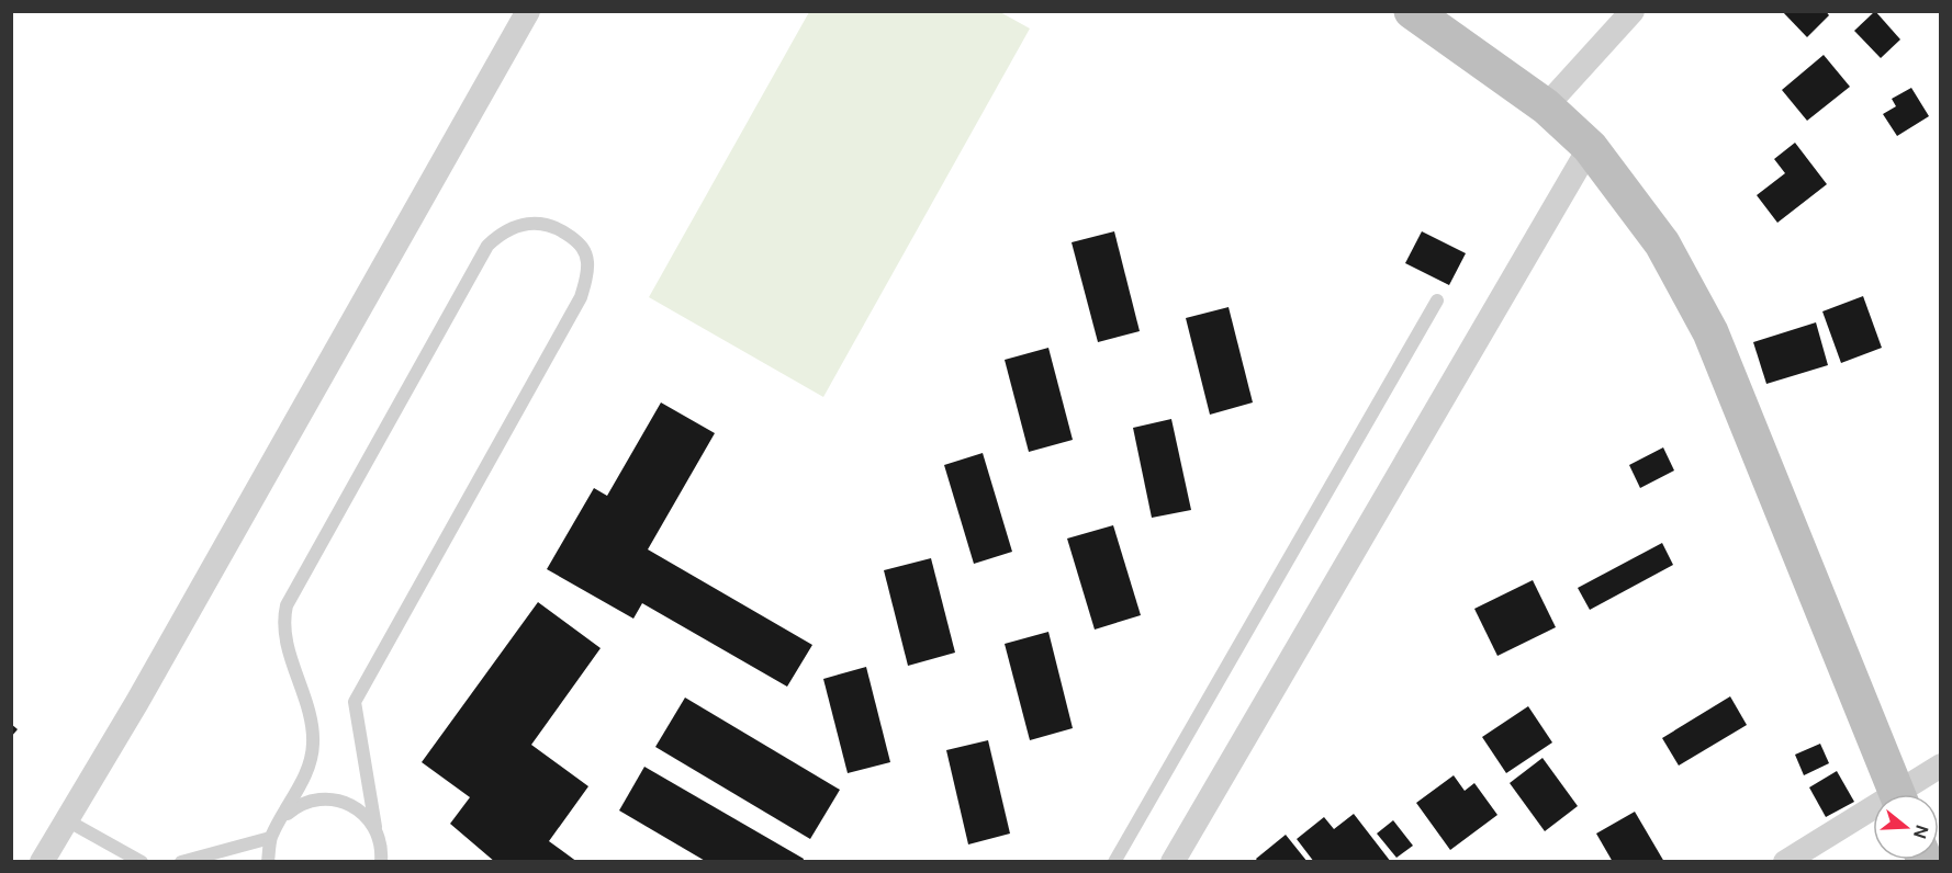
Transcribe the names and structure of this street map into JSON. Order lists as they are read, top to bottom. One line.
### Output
{"north":"right"}
